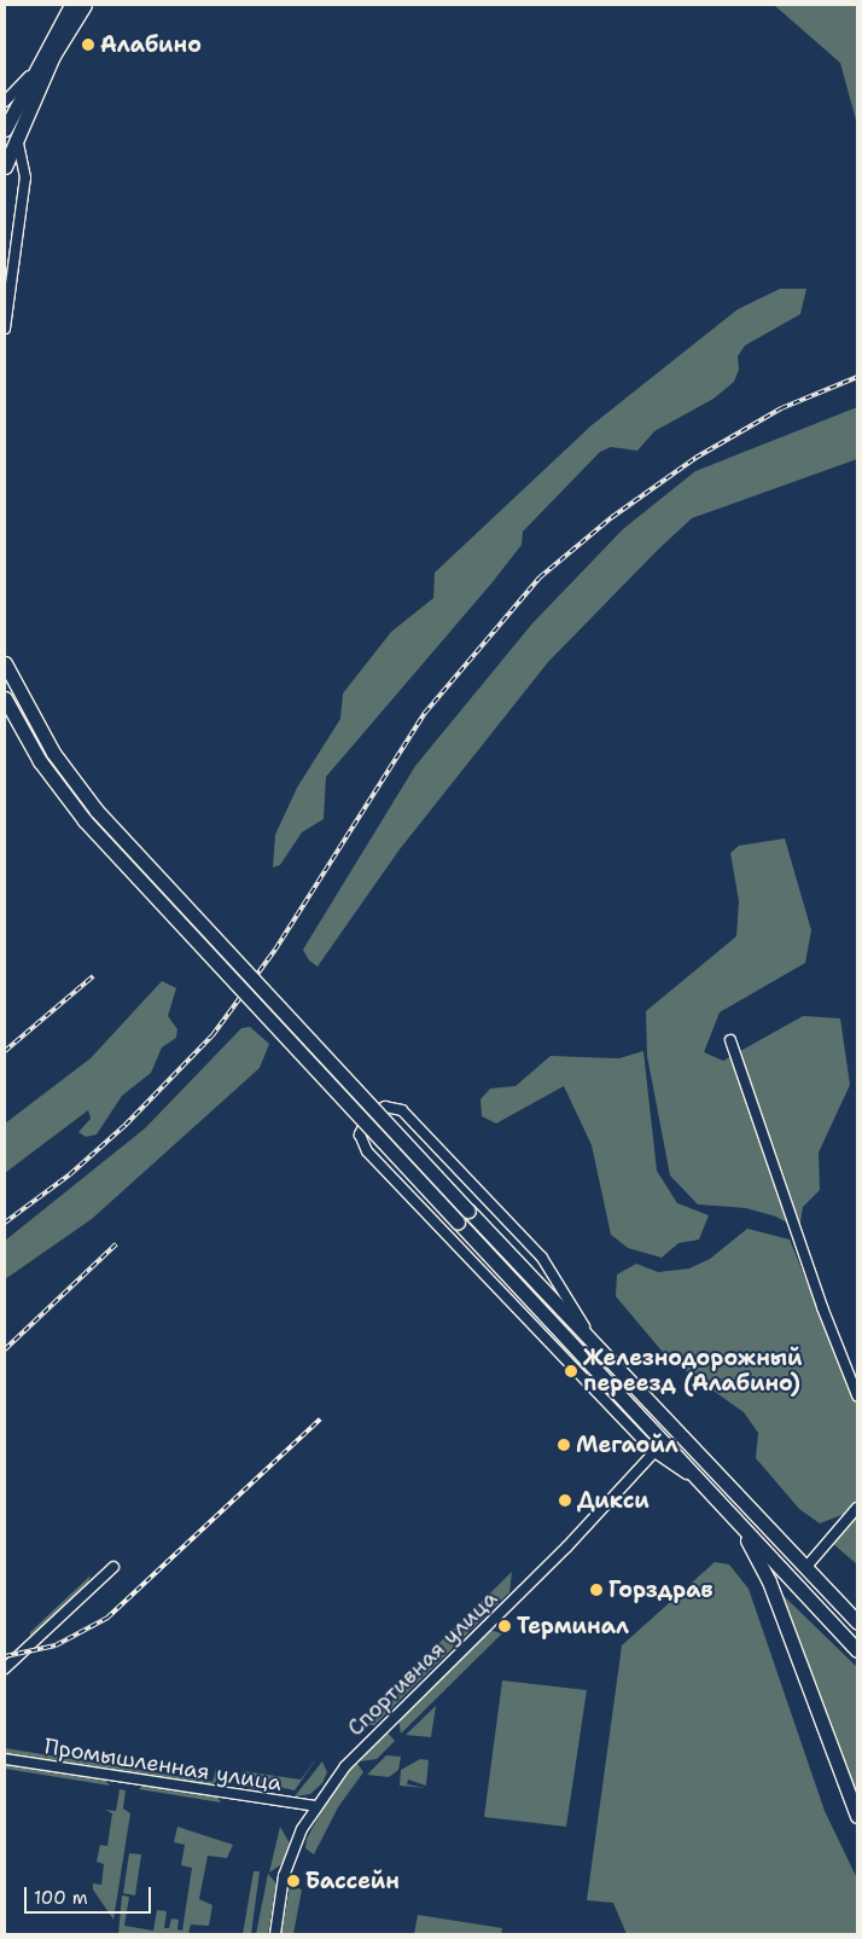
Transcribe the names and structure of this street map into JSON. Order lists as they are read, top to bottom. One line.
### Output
{"streets":{"street":["Спортивная улица","Промышленная улица"]},"crossings":[["Спортивная улица","Промышленная улица"]],"places":["Алабино","Железнодорожный переезд (Алабино)","Мегаойл","Дикси","Горздрав","Терминал","Бассейн"],"scale_bar":"100 m"}
